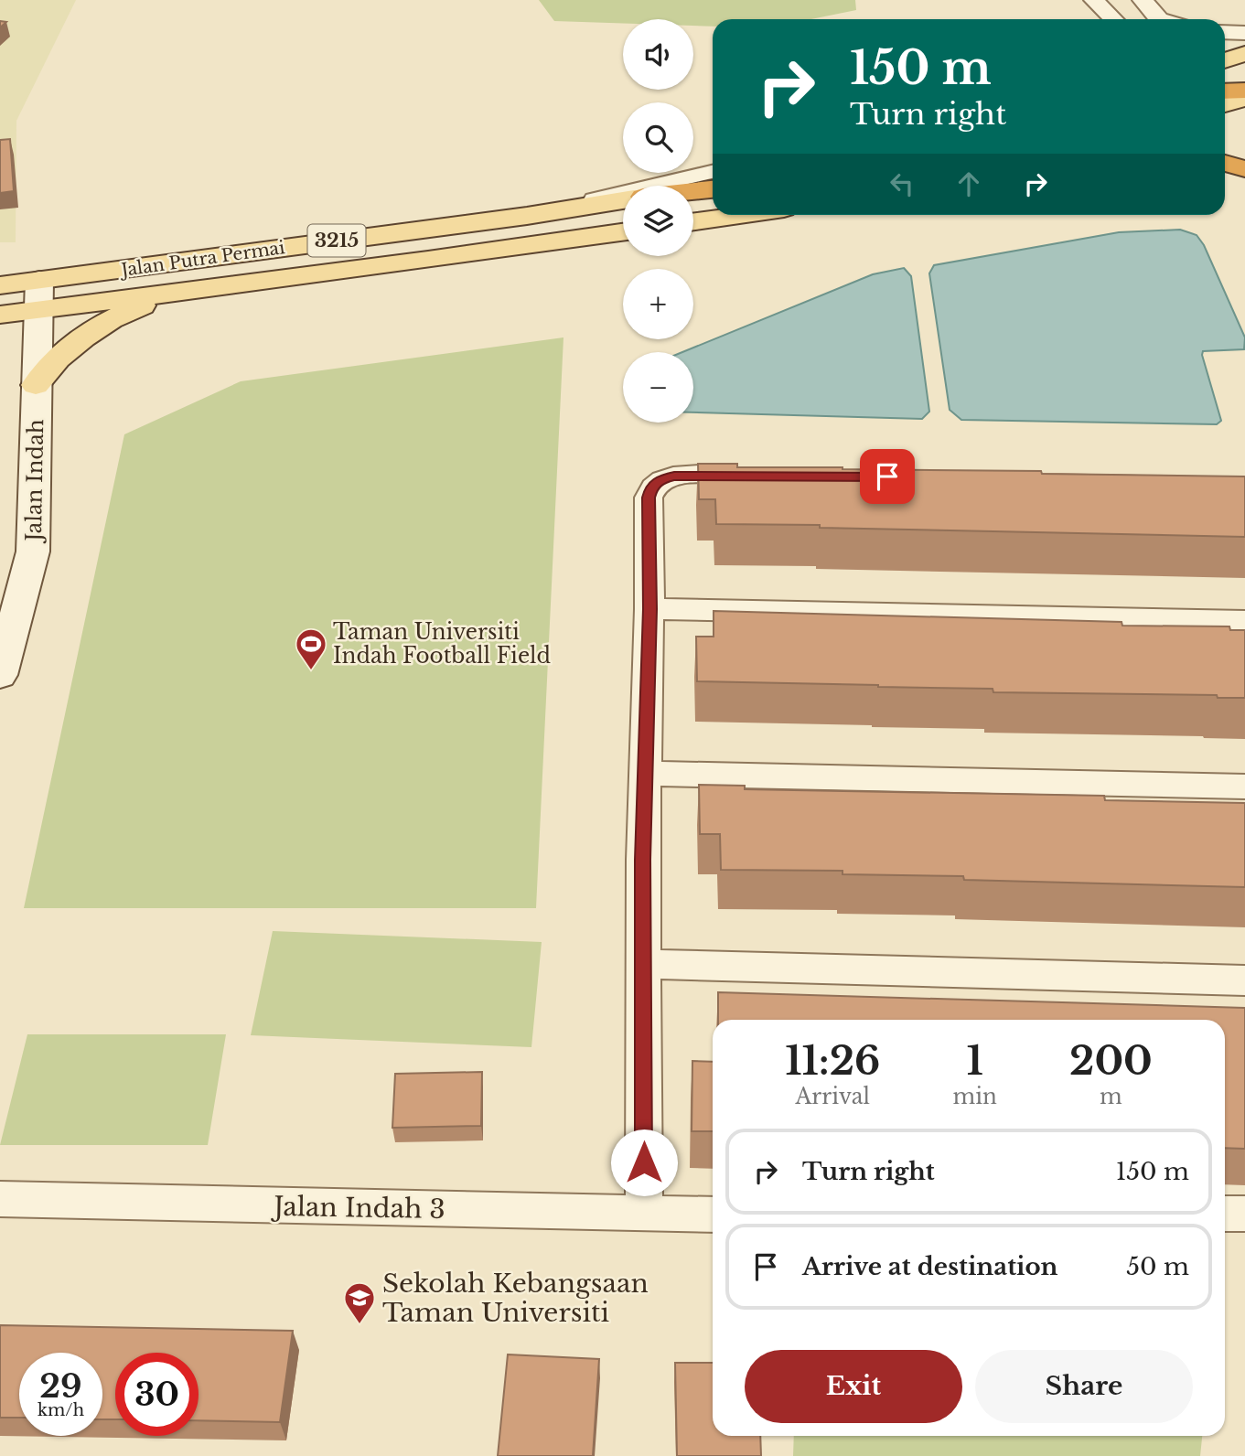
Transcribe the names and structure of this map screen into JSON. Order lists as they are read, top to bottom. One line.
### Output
{"streets":{"main road":["3215","Jalan Putra Permai"],"street":["Jalan Indah","Jalan Indah 3"]},"crossings":[["Jalan Putra Permai","Jalan Indah"]],"places":{"sports":["Taman Universiti Indah Football Field"],"school or university":["Sekolah Kebangsaan Taman Universiti"]},"page":{"map_buttons":["+","−"],"turn":["150 m","Turn right"],"eta":["11:26","Arrival","1","min","200","m"],"list":[{"name":"Turn right","value":"150 m"},{"name":"Arrive at destination","value":"50 m"}],"buttons":["Exit","Share"],"speed":"29 km/h","limit":"30"}}
